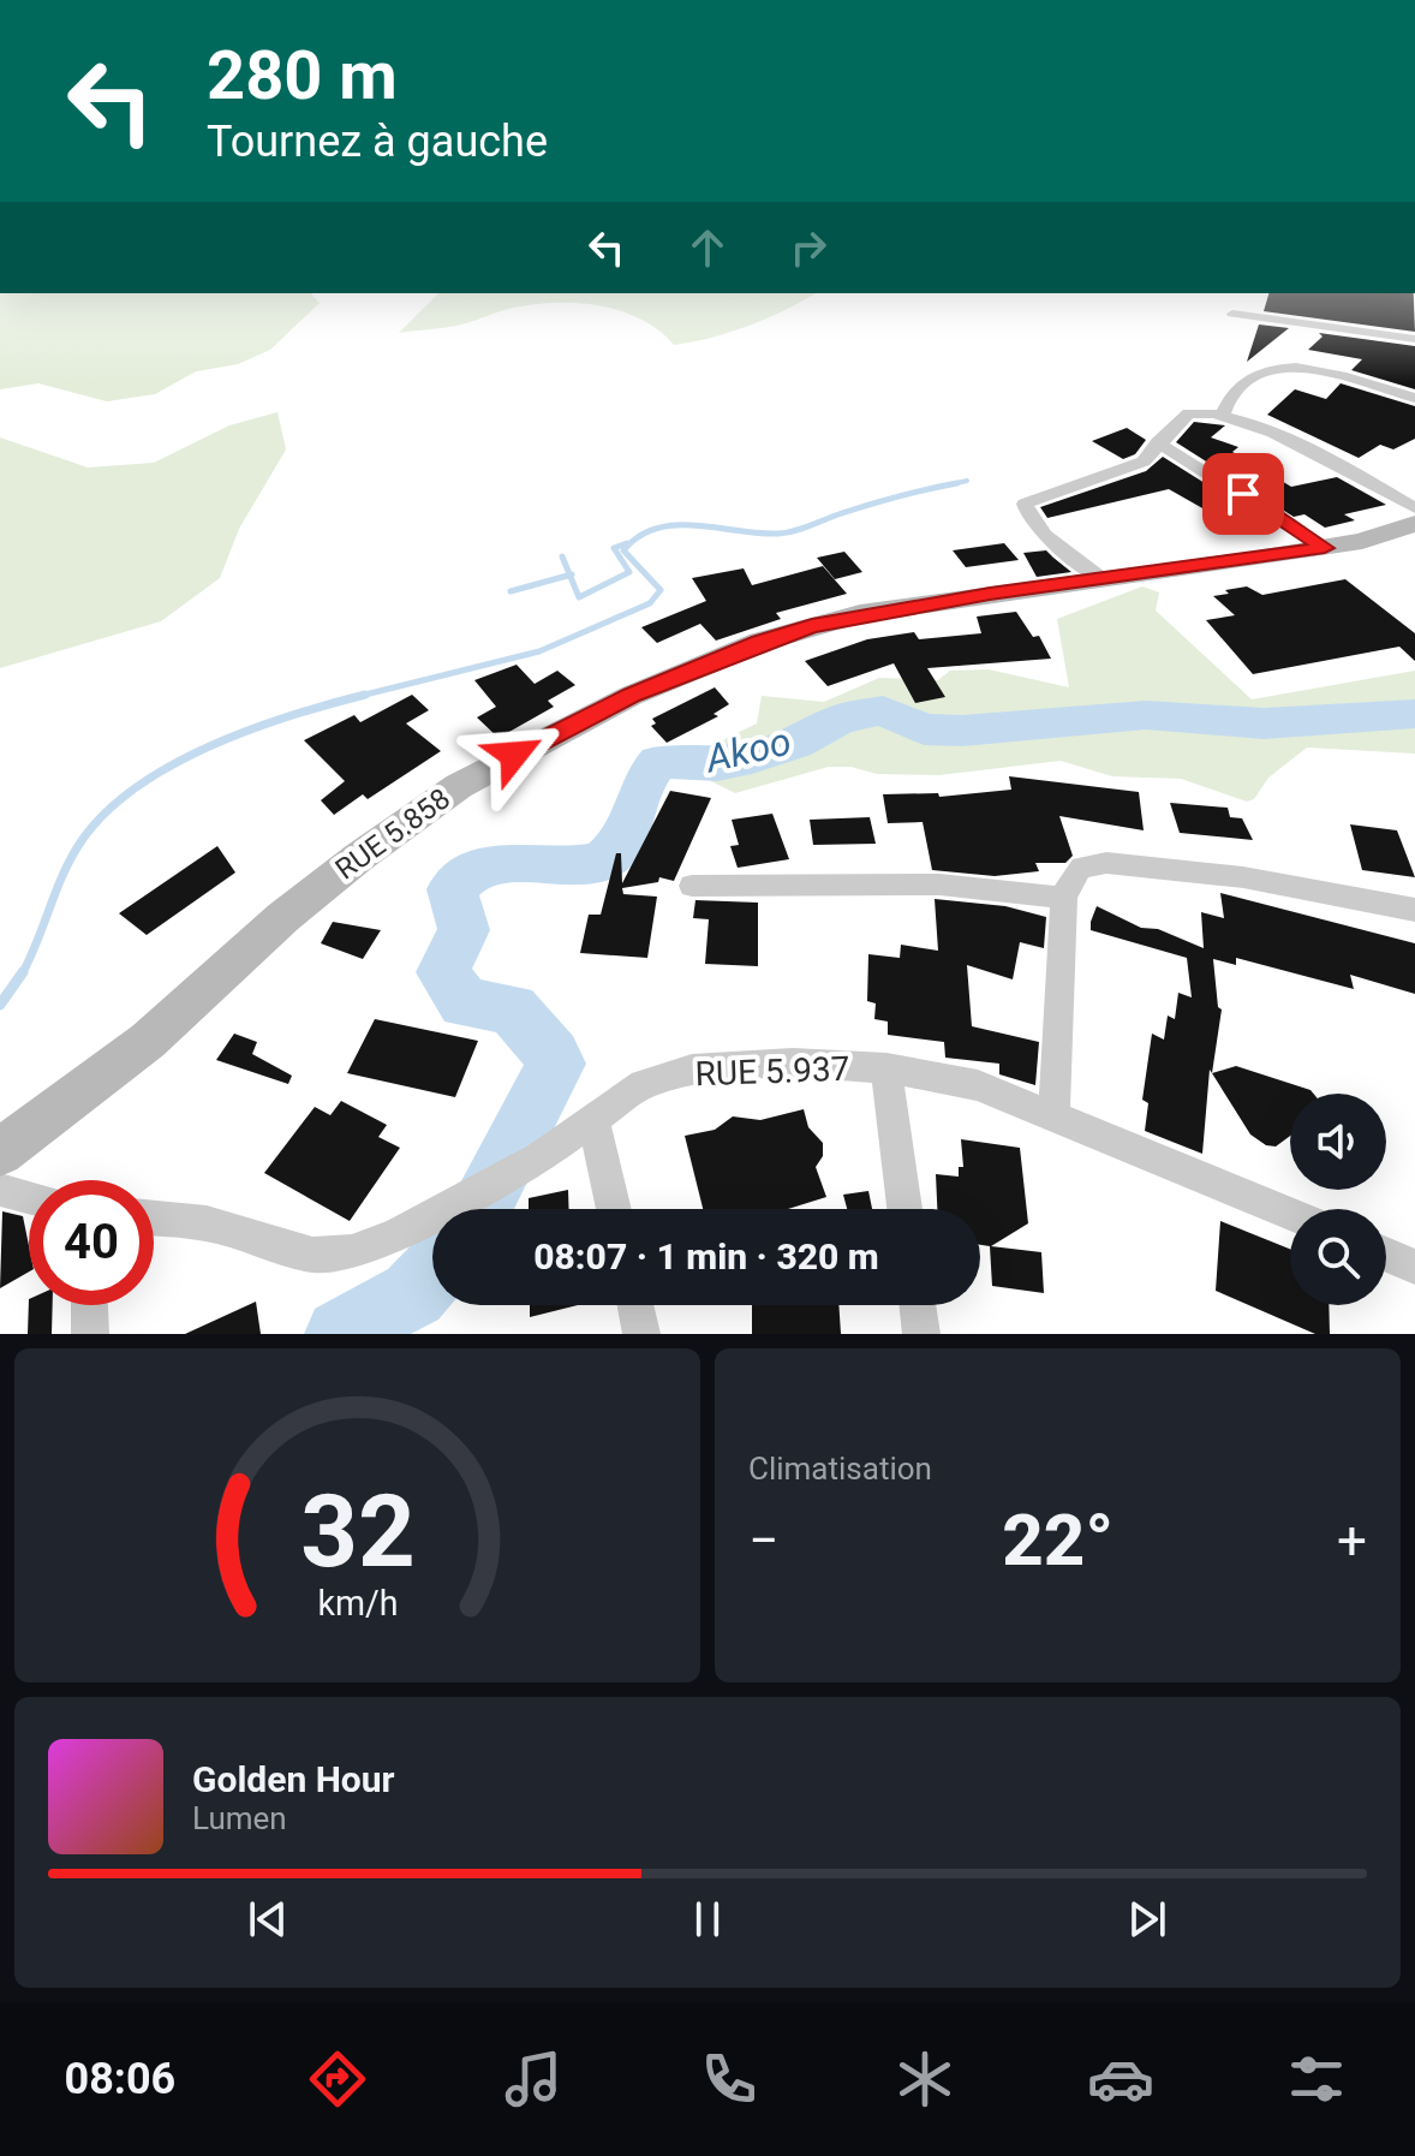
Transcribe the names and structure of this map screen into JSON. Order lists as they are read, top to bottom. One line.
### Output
{"streets":{"street":["RUE 5.858","RUE 5.937"]},"water":["Akoo"],"page":{"turn":["280 m","Tournez à gauche"],"limit":"40","trip":"08:07 · 1 min · 320 m","tile":"Climatisation","heat":["−","22°","+"],"song":["Golden Hour","Lumen"],"tabs":"08:06","gauge":["32","km/h"]}}
